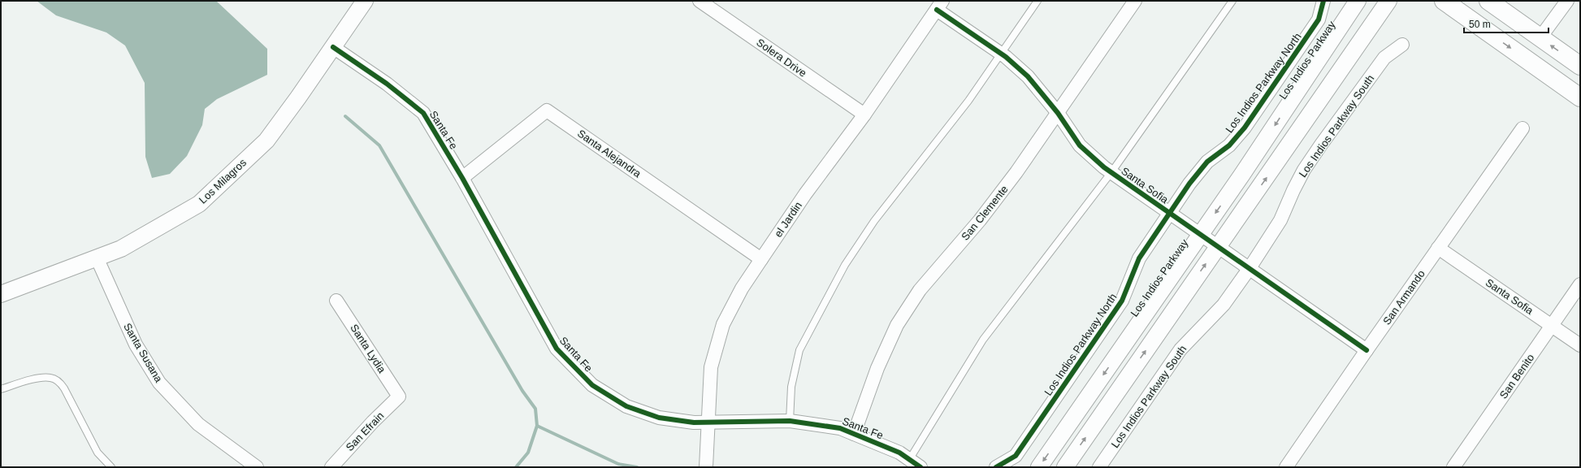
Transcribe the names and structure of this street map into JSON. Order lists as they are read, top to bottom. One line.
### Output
{"streets":{"street":["Solera Drive","Los Indios Parkway","Los Indios Parkway North","Los Indios Parkway South","Santa Fe","Santa Alejandra","Los Milagros","Santa Sofia","San Clemente","el Jardin","San Armando","Santa Lydia","Santa Susana","San Benito","San Efrain"]},"crossings":[["Solera Drive","el Jardin"],["Los Indios Parkway","Santa Sofia"],["Los Indios Parkway North","Santa Sofia"],["Los Indios Parkway South","Santa Sofia"],["Santa Fe","Santa Alejandra"],["Santa Fe","Los Milagros"],["Santa Fe","San Clemente"],["Santa Fe","el Jardin"],["Santa Alejandra","el Jardin"],["Los Milagros","Santa Susana"],["Santa Sofia","San Clemente"],["Santa Sofia","el Jardin"],["Santa Sofia","San Armando"],["Santa Sofia","San Benito"],["Santa Lydia","San Efrain"]],"scale_bar":"50 m"}
